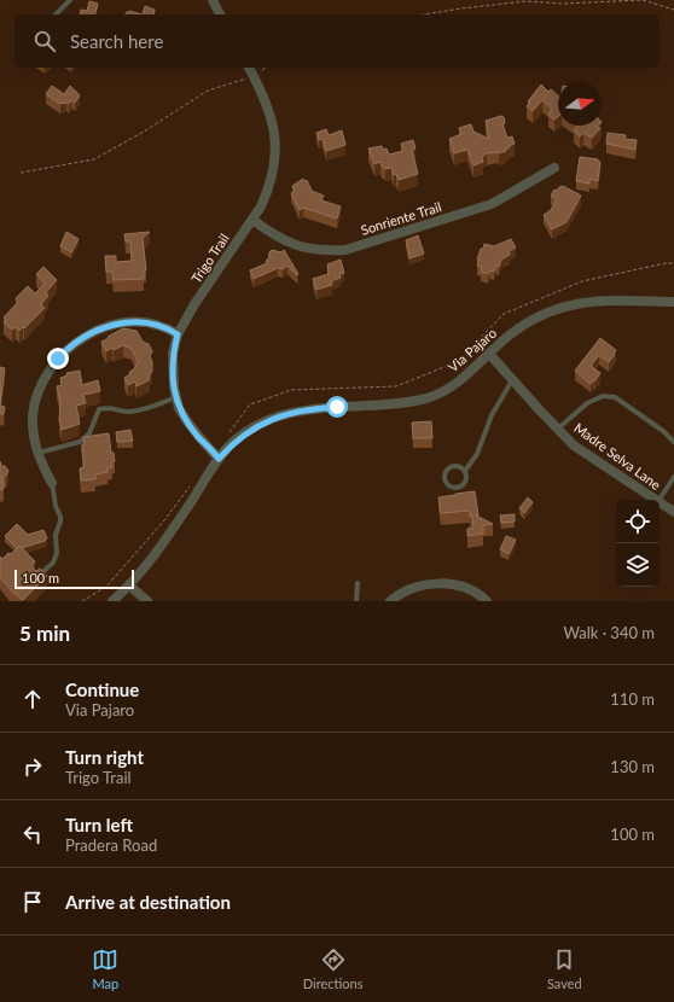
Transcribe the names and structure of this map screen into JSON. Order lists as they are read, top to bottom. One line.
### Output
{"streets":{"street":["Sonriente Trail","Trigo Trail","Via Pajaro","Madre Selva Lane"]},"crossings":[["Sonriente Trail","Trigo Trail"],["Trigo Trail","Via Pajaro"],["Via Pajaro","Madre Selva Lane"]],"scale_bar":"100 m","north":"right","page":{"search":"Search here","scale":"100 m","heading":["5 min","Walk · 340 m"],"list":[["Continue","Via Pajaro","110 m"],["Turn right","Trigo Trail","130 m"],["Turn left","Pradera Road","100 m"],"Arrive at destination"],"nav":["Map","Directions","Saved"]}}
